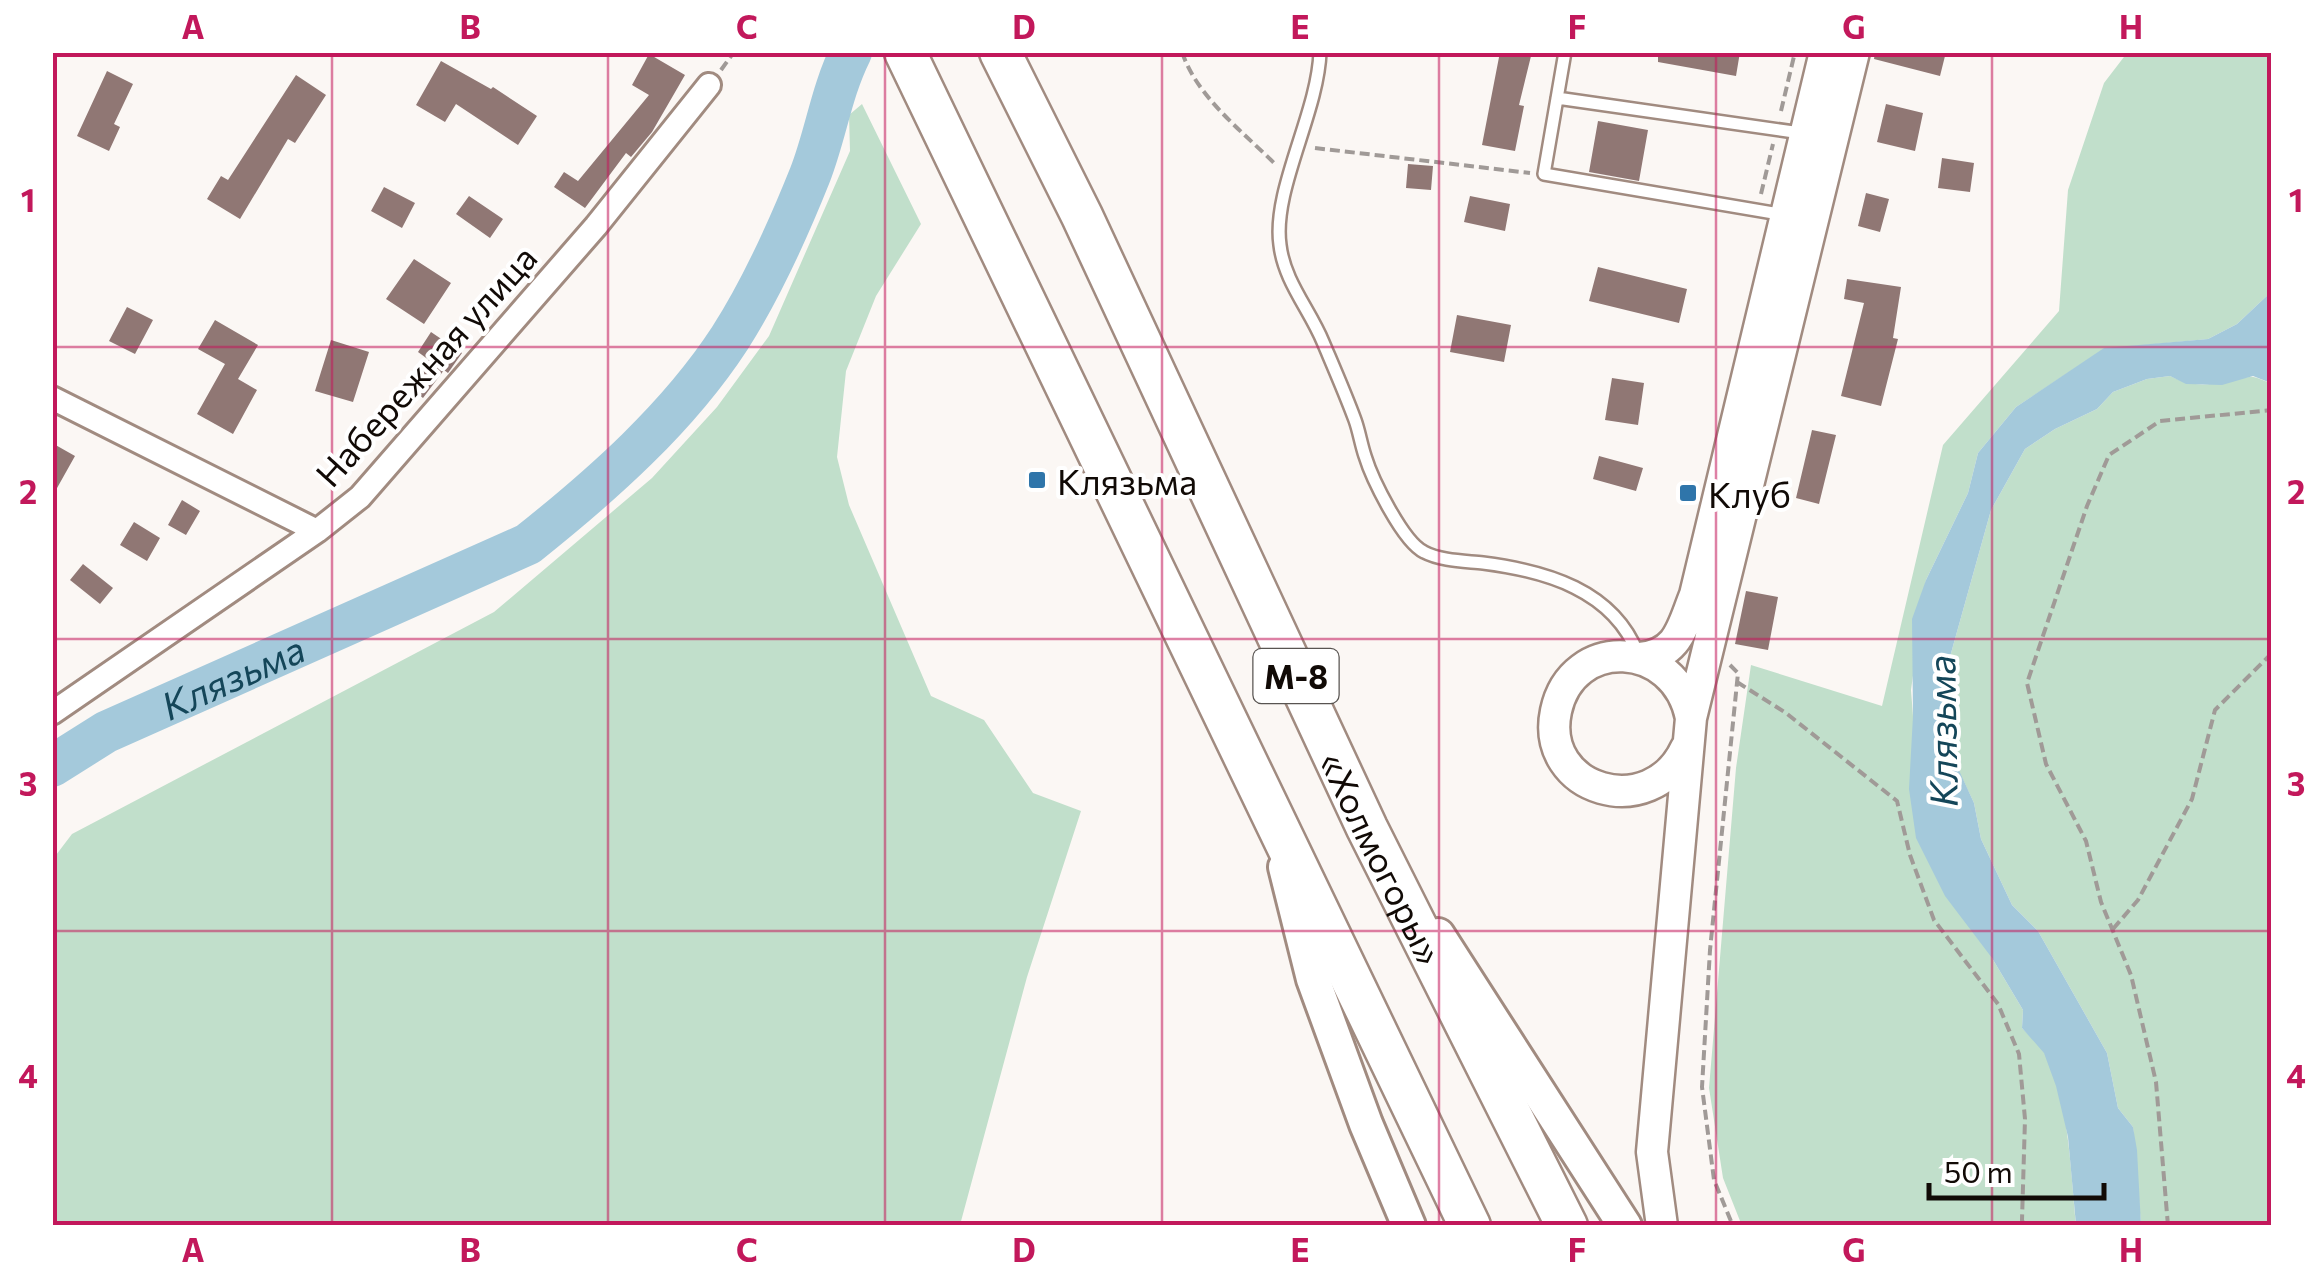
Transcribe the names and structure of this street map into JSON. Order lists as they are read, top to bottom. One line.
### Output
{"streets":{"highway":["М-8","«Холмогоры»"],"street":["Набережная улица"]},"water":["Клязьма"],"places":{"transit":["Клязьма","Клуб"]},"scale_bar":"50 m","grid":{"columns":["A","B","C","D","E","F","G","H"],"rows":["1","2","3","4"]}}
